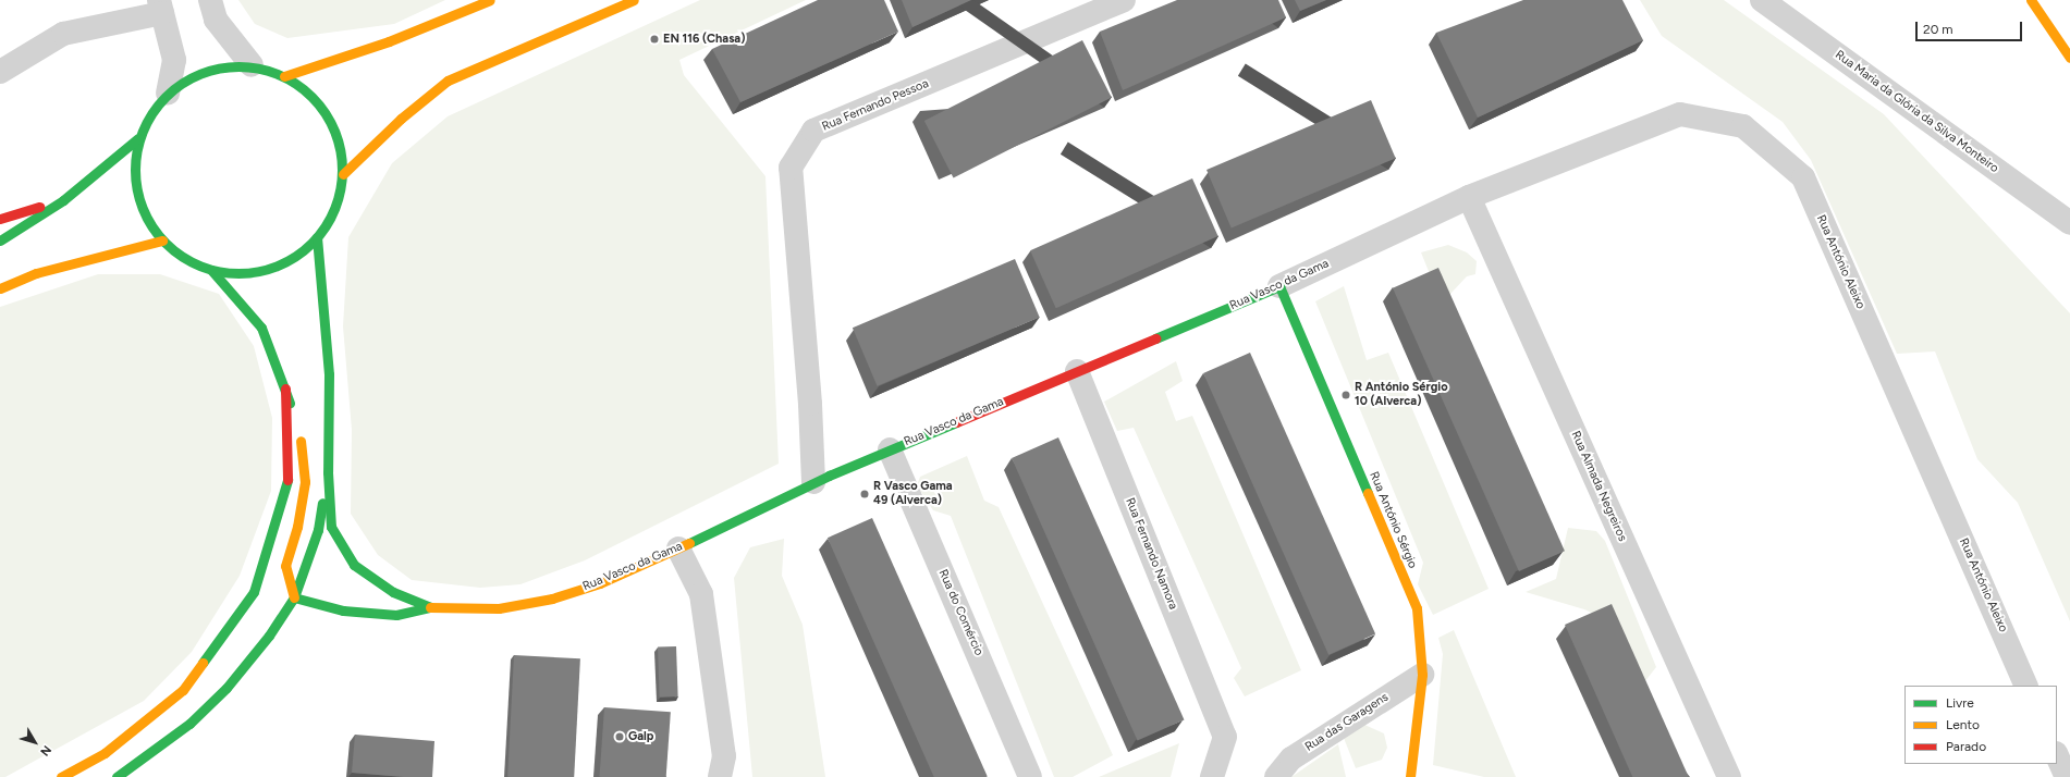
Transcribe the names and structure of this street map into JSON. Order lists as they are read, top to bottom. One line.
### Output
{"streets":{"main road":["Rua Vasco da Gama","Rua António Sérgio"],"street":["Rua Fernando Pessoa","Rua Maria da Glória da Silva Monteiro","Rua António Aleixo","Rua Almada Negreiros","Rua Fernando Namora","Rua do Comércio","Rua das Garagens"]},"crossings":[["Rua Fernando Pessoa","Rua Vasco da Gama"],["Rua António Aleixo","Rua Vasco da Gama"],["Rua António Aleixo","Rua Almada Negreiros"],["Rua Vasco da Gama","Rua Almada Negreiros"],["Rua Vasco da Gama","Rua António Sérgio"],["Rua Vasco da Gama","Rua Fernando Namora"],["Rua Vasco da Gama","Rua do Comércio"],["Rua António Sérgio","Rua das Garagens"]],"places":["EN 116 (Chasa)","R António Sérgio 10 (Alverca)","R Vasco Gama 49 (Alverca)","Galp"],"legend":["Livre","Lento","Parado"],"scale_bar":"20 m","north":"bottom right"}
